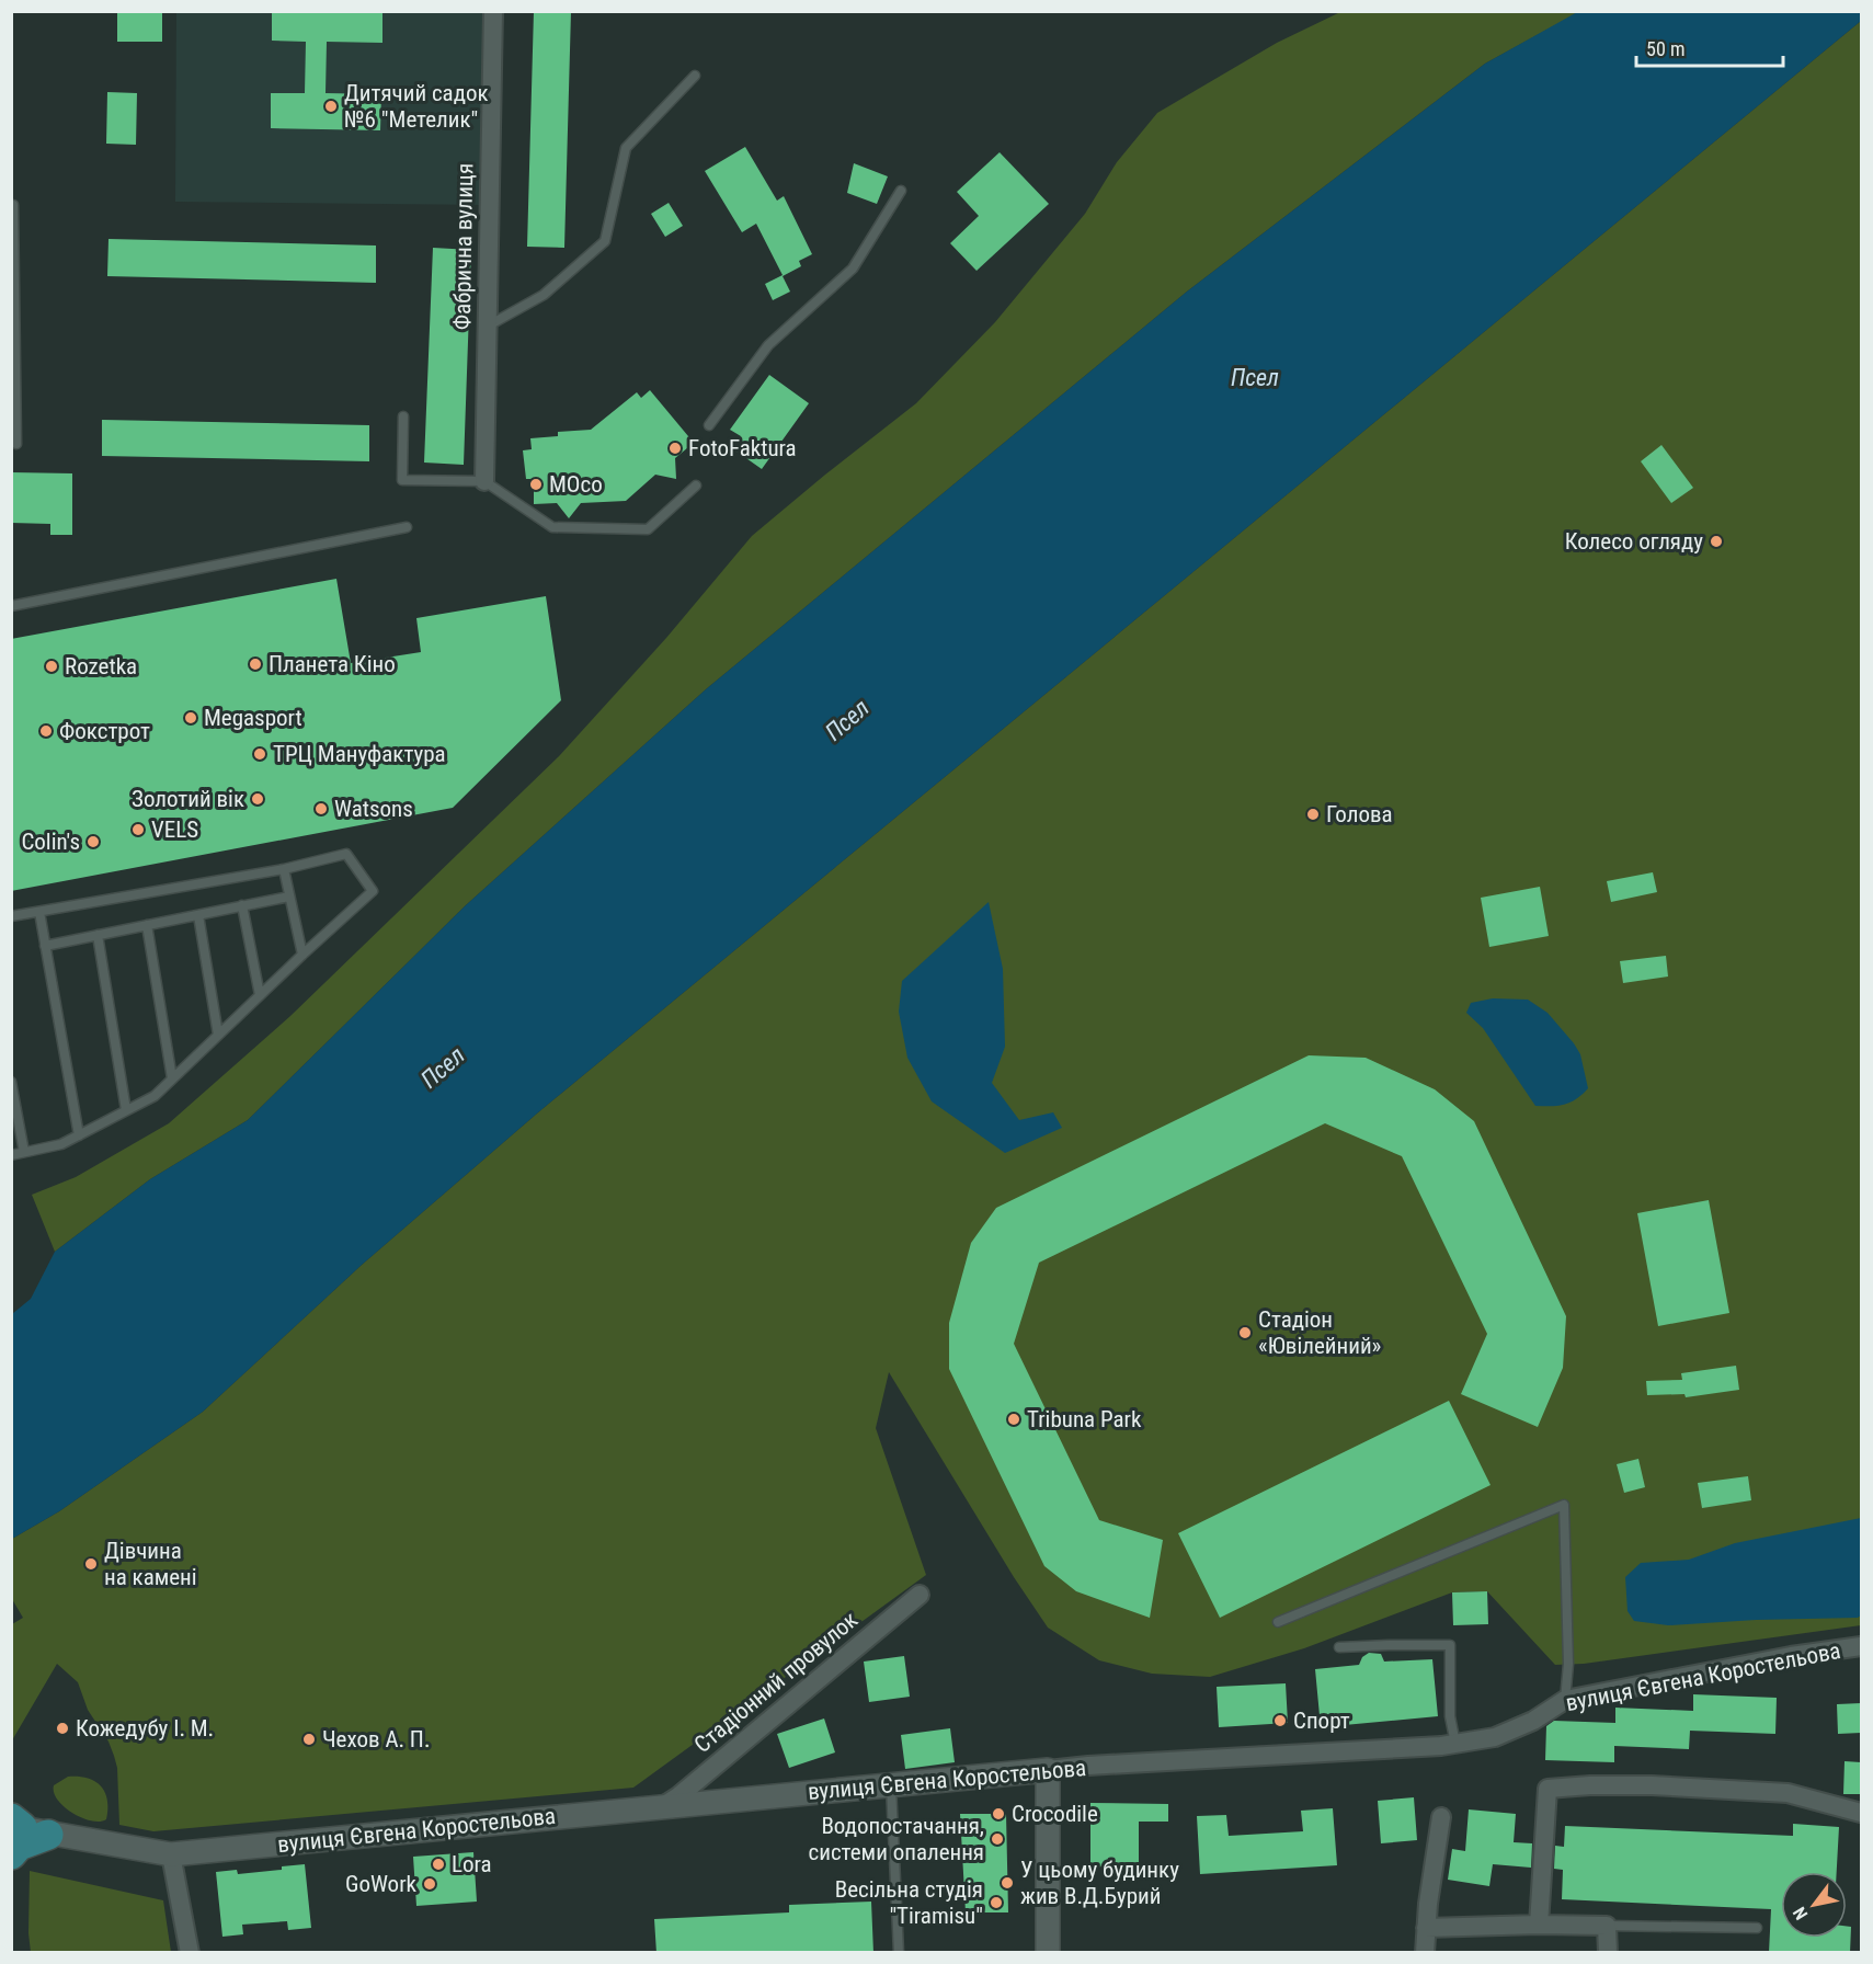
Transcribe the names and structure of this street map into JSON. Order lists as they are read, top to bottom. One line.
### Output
{"streets":{"street":["Фабрична вулиця","вулиця Євгена Коростельова","Стадіонний провулок"]},"crossings":[["вулиця Євгена Коростельова","Стадіонний провулок"]],"water":["Псел"],"places":["Дитячий садок №6 \"Метелик\"","FotoFaktura","MOco","Колесо огляду","Планета Кіно","Rozetka","Megasport","Фокстрот","ТРЦ Мануфактура","Золотий вік","Watsons","Голова","VELS","Colin's","Стадіон «Ювілейний»","Tribuna Park","Дівчина на камені","Спорт","Кожедубу І. М.","Чехов А. П.","Crocodile","Водопостачання, системи опалення","Lora","У цьому будинку жив В.Д.Бурий","GoWork","Весільна студія \"Tiramisu\""],"scale_bar":"50 m","north":"bottom left"}
